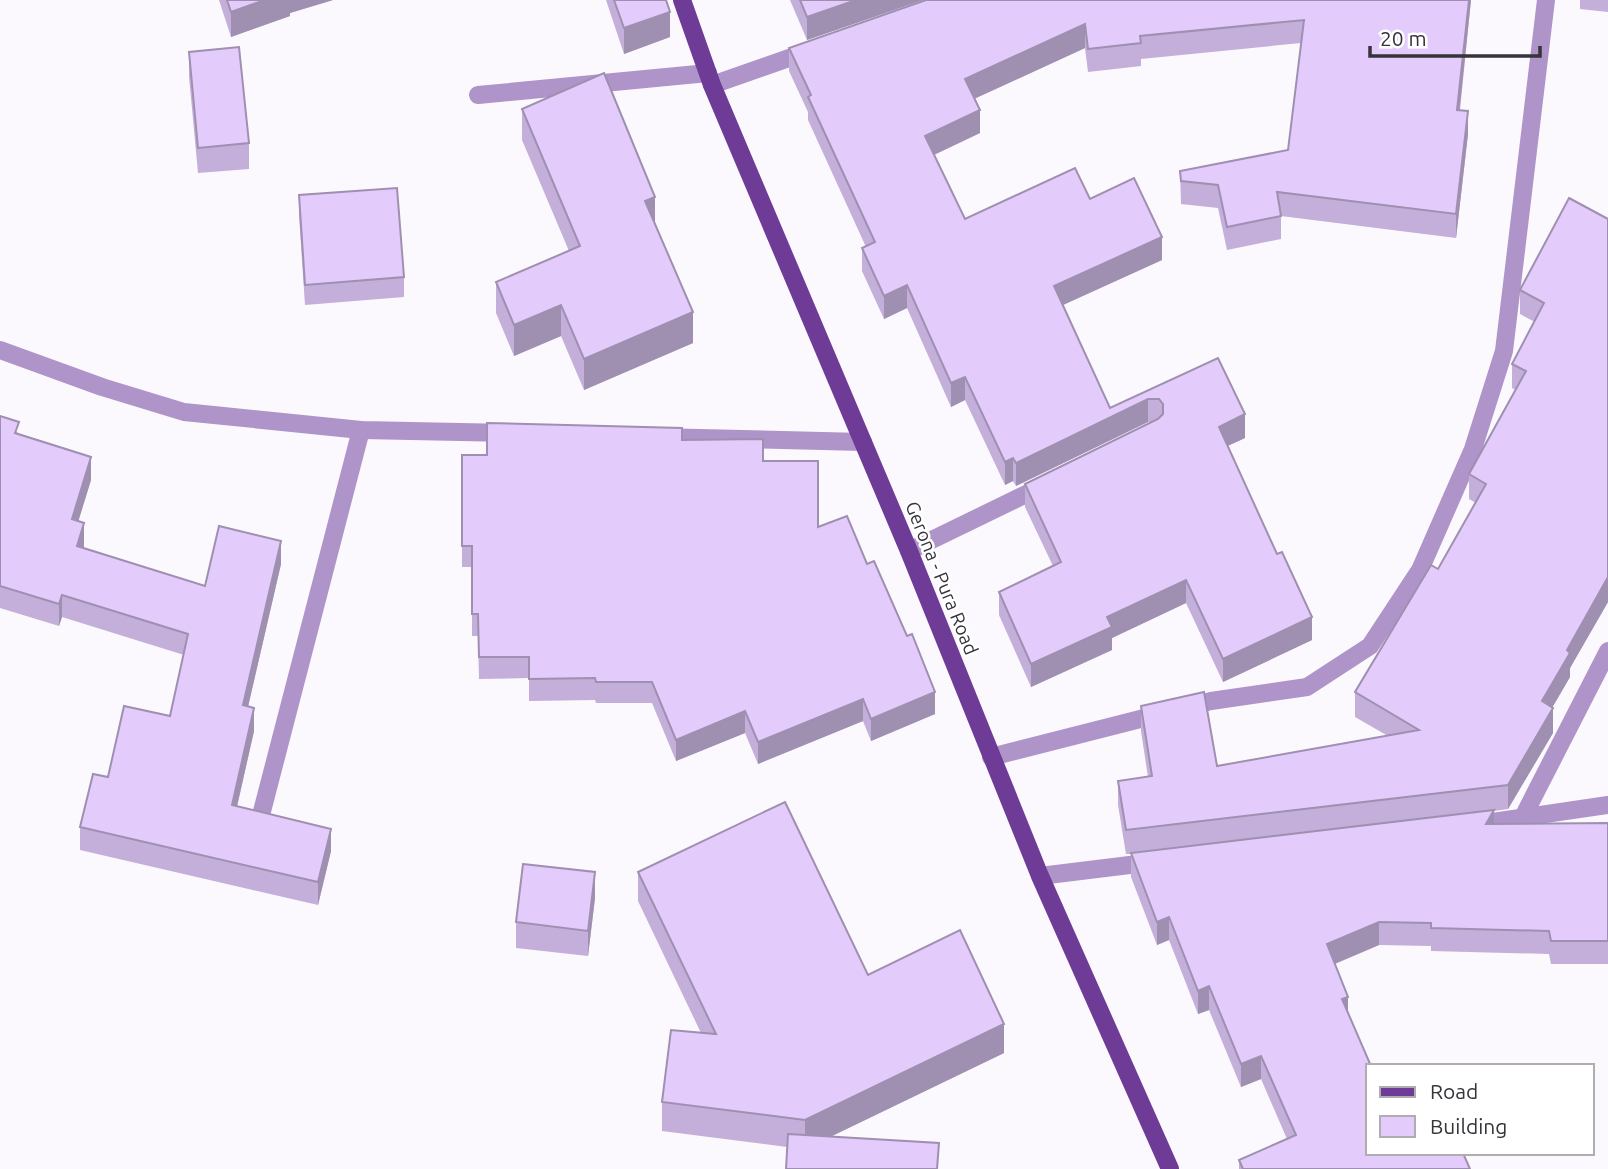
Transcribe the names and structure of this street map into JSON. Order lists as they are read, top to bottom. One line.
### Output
{"streets":{"main road":["Gerona - Pura Road"]},"legend":["Road","Building"],"scale_bar":"20 m"}
